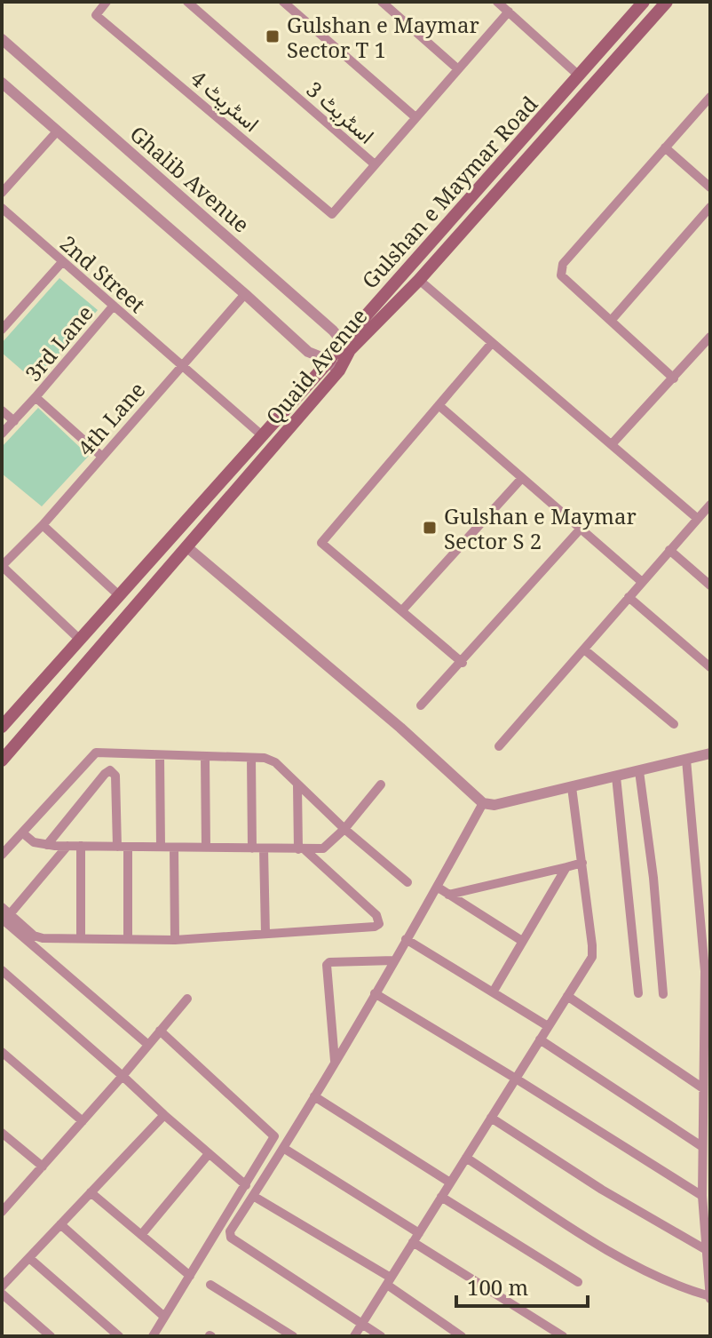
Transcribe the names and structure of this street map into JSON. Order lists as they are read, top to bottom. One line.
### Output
{"streets":{"main road":["Gulshan e Maymar Road","Quaid Avenue"],"street":["اسٹریٹ 4","اسٹریٹ 3","Ghalib Avenue","2nd Street","3rd Lane","4th Lane"]},"crossings":[["اسٹریٹ 4","اسٹریٹ 3"],["Ghalib Avenue","Gulshan e Maymar Road"],["Ghalib Avenue","Quaid Avenue"],["Gulshan e Maymar Road","2nd Street"],["Gulshan e Maymar Road","Quaid Avenue"],["2nd Street","3rd Lane"],["2nd Street","4th Lane"]],"places":{"transit":["Gulshan e Maymar Sector T 1","Gulshan e Maymar Sector S 2"]},"scale_bar":"100 m"}
